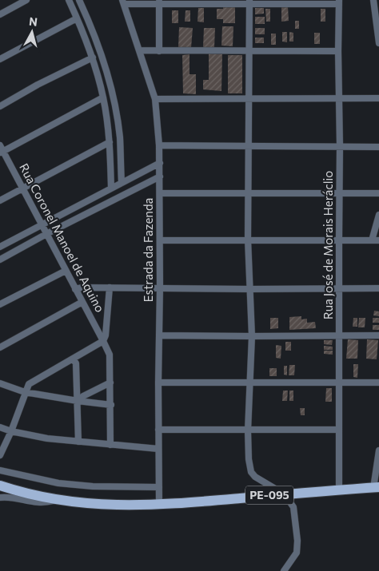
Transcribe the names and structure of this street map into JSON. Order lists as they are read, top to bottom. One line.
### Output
{"streets":{"main road":["PE-095"],"street":["Rua Coronel Manoel de Aquino","Rua José de Morais Heráclio","Estrada da Fazenda"]},"crossings":[["Rua José de Morais Heráclio","PE-095"],["Estrada da Fazenda","PE-095"]],"north":"top"}
